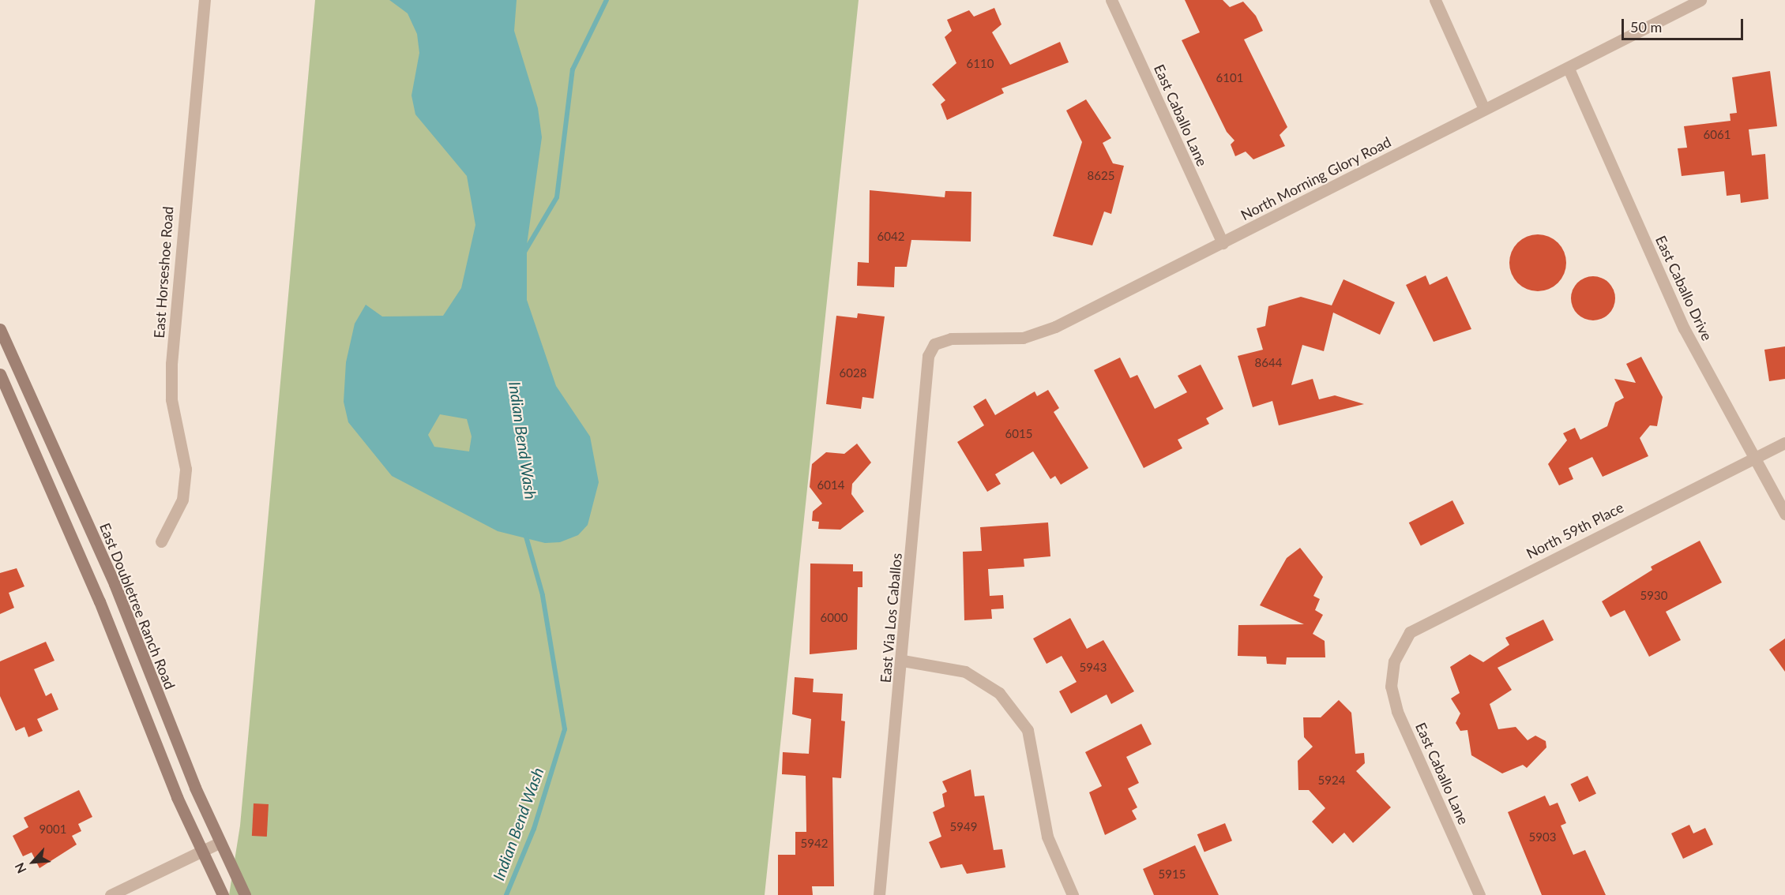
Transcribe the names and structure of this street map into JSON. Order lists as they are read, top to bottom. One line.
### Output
{"streets":{"main road":["East Doubletree Ranch Road"],"street":["East Caballo Lane","North Morning Glory Road","East Horseshoe Road","East Caballo Drive","North 59th Place","East Via Los Caballos"]},"crossings":[["East Caballo Lane","North Morning Glory Road"],["East Caballo Lane","North 59th Place"],["North Morning Glory Road","East Caballo Drive"],["North Morning Glory Road","East Via Los Caballos"],["East Caballo Drive","North 59th Place"]],"water":["Indian Bend Wash"],"house_numbers":["6110","6101","6061","8625","6042","8644","6028","6015","6014","5930","6000","5943","5924","5949","9001","5903","5942","5915"],"scale_bar":"50 m","north":"bottom left"}
